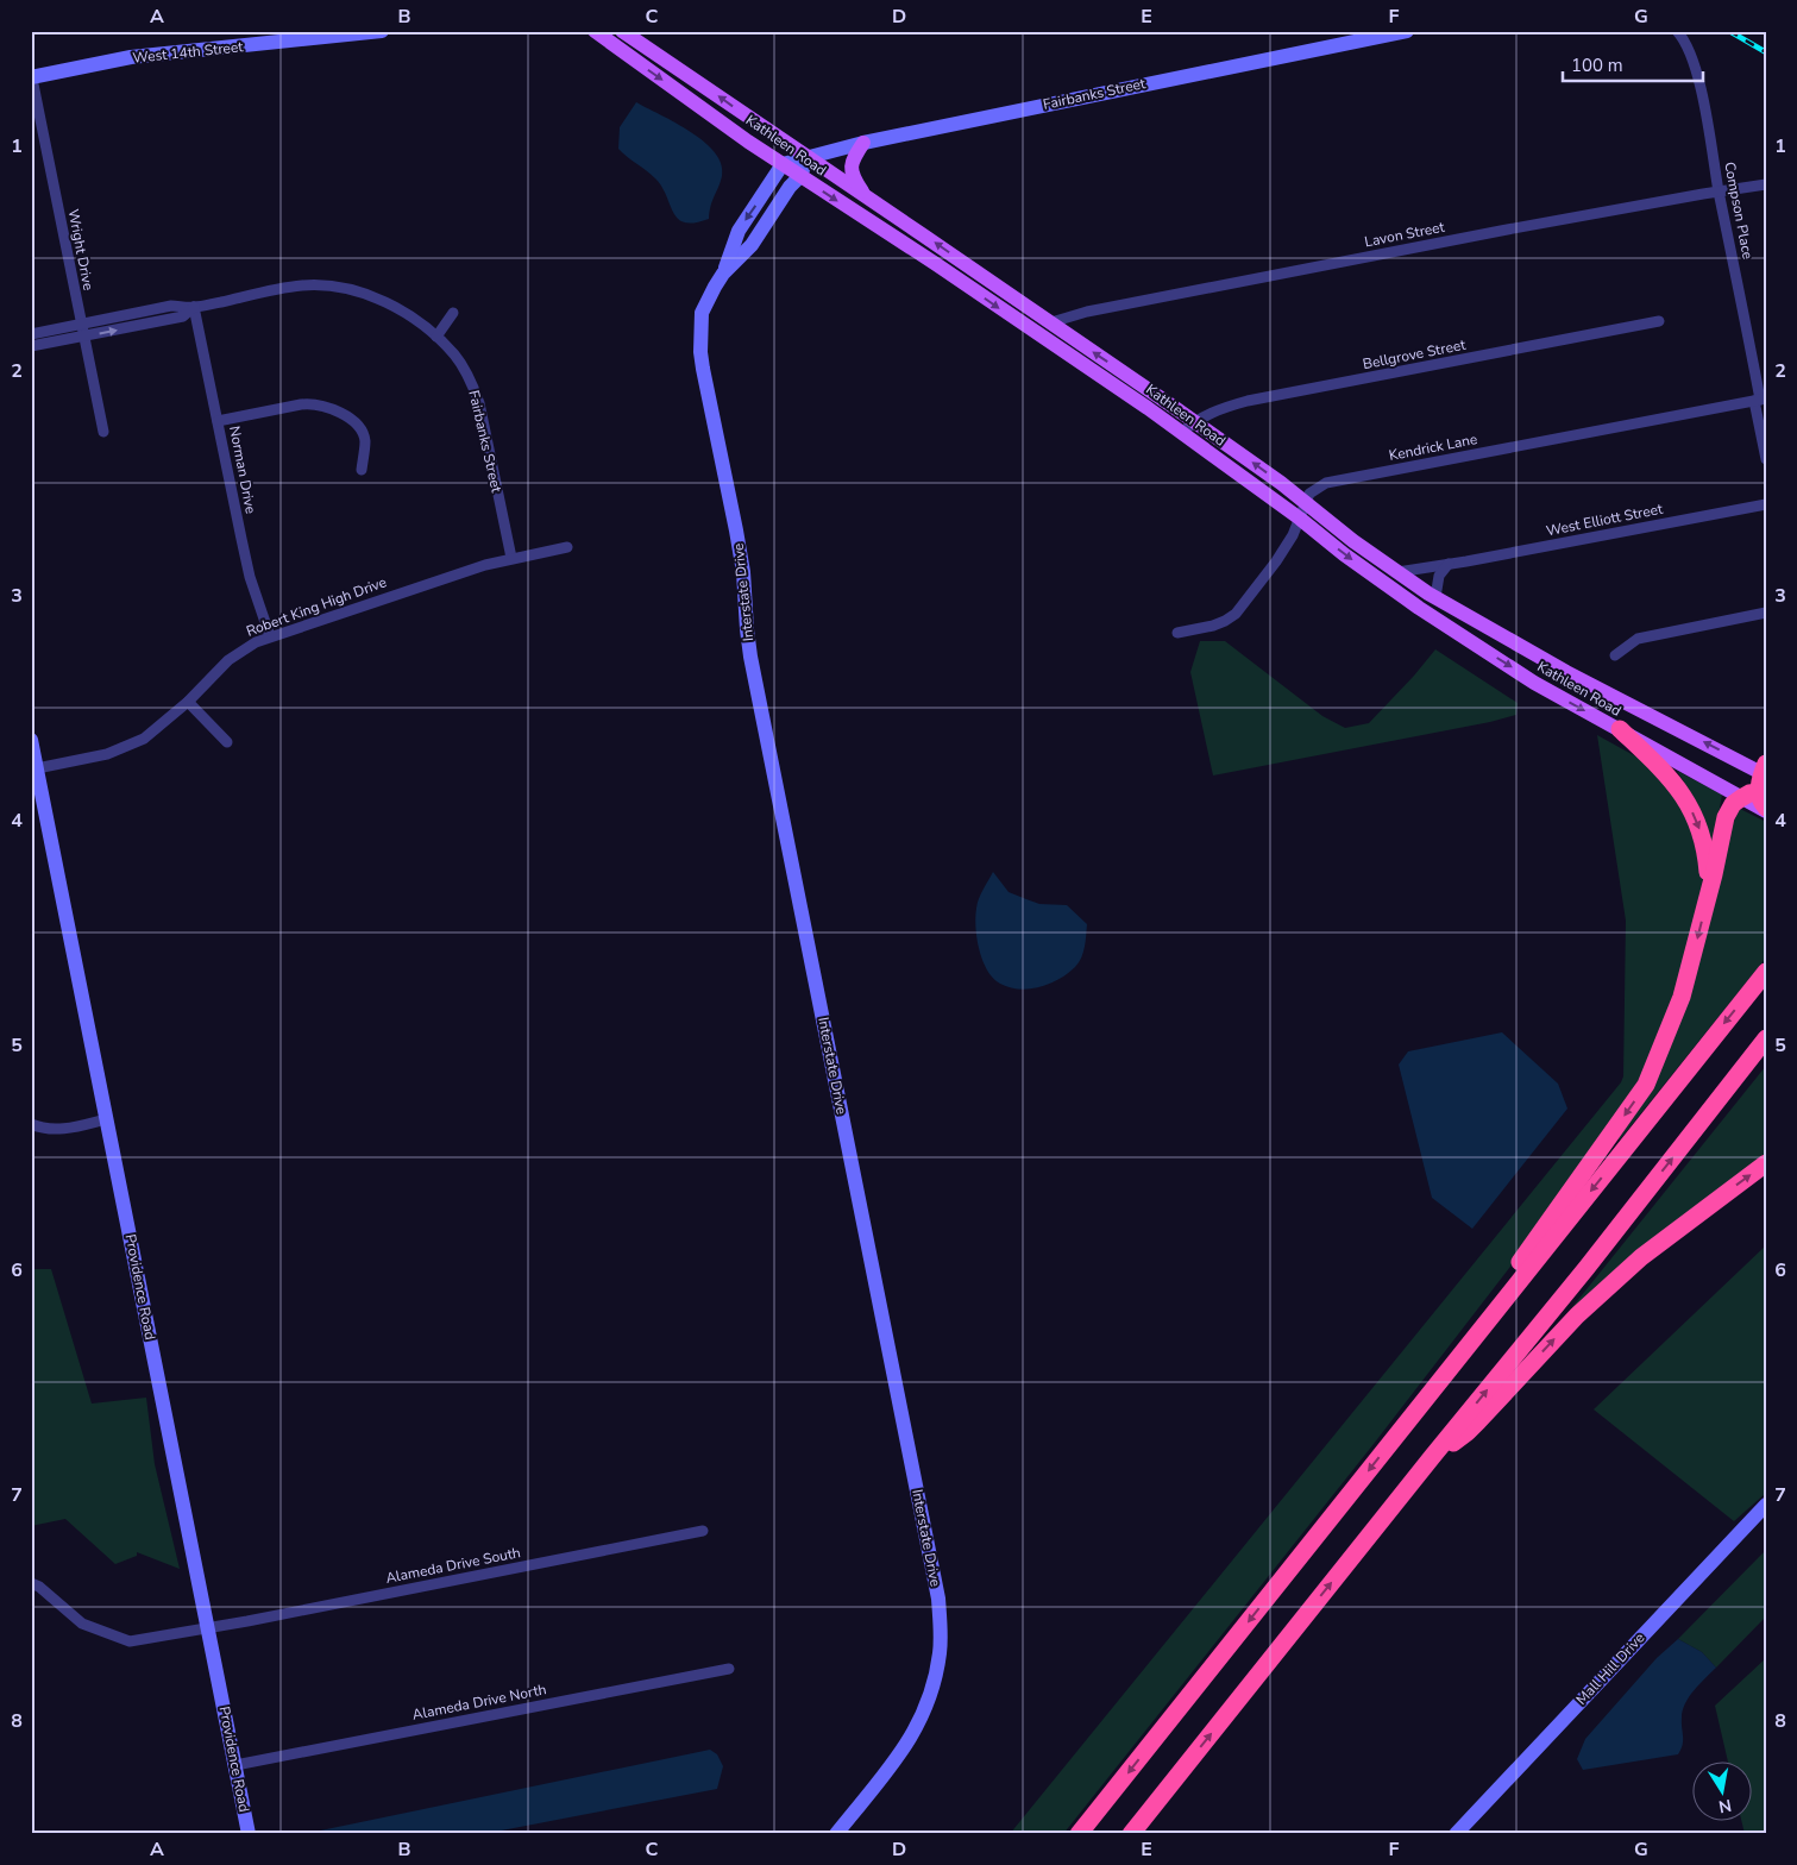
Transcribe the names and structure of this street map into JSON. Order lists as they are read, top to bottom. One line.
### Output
{"streets":{"main road":["Kathleen Road"],"street":["West 14th Street","Fairbanks Street","Compson Place","Lavon Street","Wright Drive","Bellgrove Street","Kendrick Lane","Norman Drive","West Elliott Street","Interstate Drive","Robert King High Drive","Providence Road","Alameda Drive South","Mall Hill Drive","Alameda Drive North"]},"crossings":[["West 14th Street","Wright Drive"],["Fairbanks Street","Kathleen Road"],["Fairbanks Street","Wright Drive"],["Fairbanks Street","Norman Drive"],["Fairbanks Street","Interstate Drive"],["Fairbanks Street","Robert King High Drive"],["Kathleen Road","Lavon Street"],["Kathleen Road","Bellgrove Street"],["Kathleen Road","Kendrick Lane"],["Kathleen Road","West Elliott Street"],["Kathleen Road","Interstate Drive"],["Compson Place","Lavon Street"],["Compson Place","Kendrick Lane"],["Norman Drive","Robert King High Drive"],["Robert King High Drive","Providence Road"],["Providence Road","Alameda Drive South"],["Providence Road","Alameda Drive North"]],"scale_bar":"100 m","north":"bottom","grid":{"columns":["A","B","C","D","E","F","G"],"rows":["1","2","3","4","5","6","7","8"]}}
